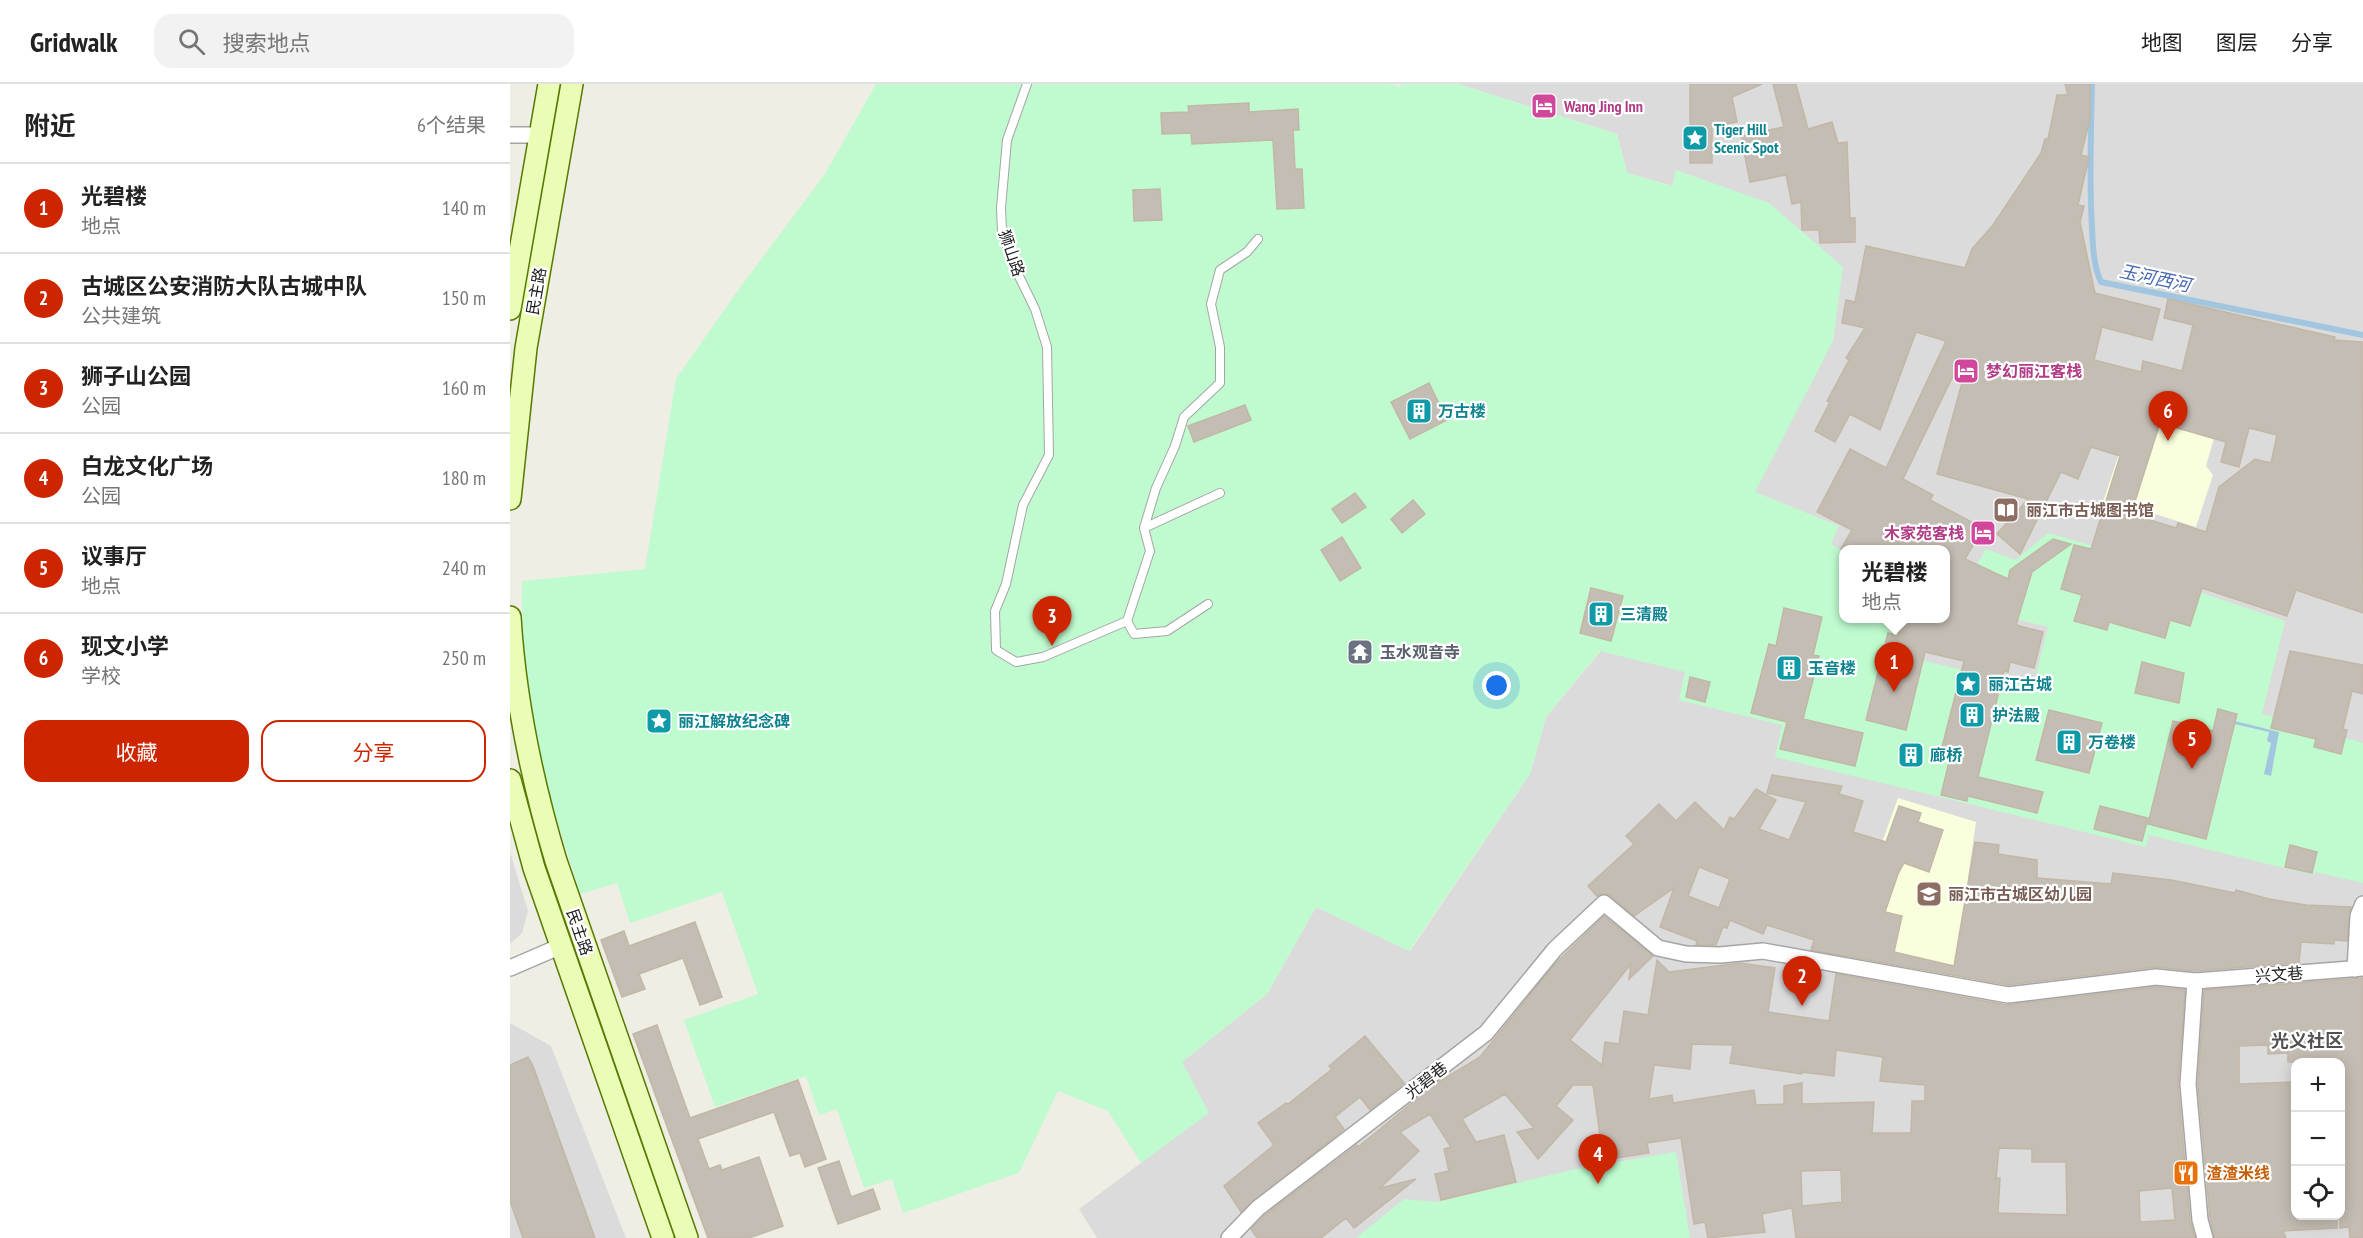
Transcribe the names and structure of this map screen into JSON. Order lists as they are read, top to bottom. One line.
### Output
{"streets":{"main road":["民主路"],"street":["兴文巷","光碧巷"],"lane":["狮山路"]},"crossings":[["兴文巷","光碧巷"]],"districts":["光义社区"],"water":["玉河西河"],"places":{"hotel":["Wang Jing Inn","梦幻丽江客栈","木家苑客栈"],"place":["Tiger Hill Scenic Spot","丽江古城","丽江解放纪念碑"],"building":["万古楼","三清殿","玉音楼","护法殿","万卷楼","廊桥"],"library":["丽江市古城图书馆"],"temple":["玉水观音寺"],"school or university":["丽江市古城区幼儿园"],"restaurant":["渣渣米线"]},"page":{"header":"Gridwalk","search":"搜索地点","nav":["地图","图层","分享"],"heading":["附近","6个结果"],"list":[{"mark":"1","name":"光碧楼","note":"地点","value":"140 m"},{"mark":"2","name":"古城区公安消防大队古城中队","note":"公共建筑","value":"150 m"},{"mark":"3","name":"狮子山公园","note":"公园","value":"160 m"},{"mark":"4","name":"白龙文化广场","note":"公园","value":"180 m"},{"mark":"5","name":"议事厅","note":"地点","value":"240 m"},{"mark":"6","name":"现文小学","note":"学校","value":"250 m"}],"pins":["6","3","1","5","2","4"],"popup":["光碧楼","地点"],"buttons":["收藏","分享"],"map_buttons":["+","−"]}}
